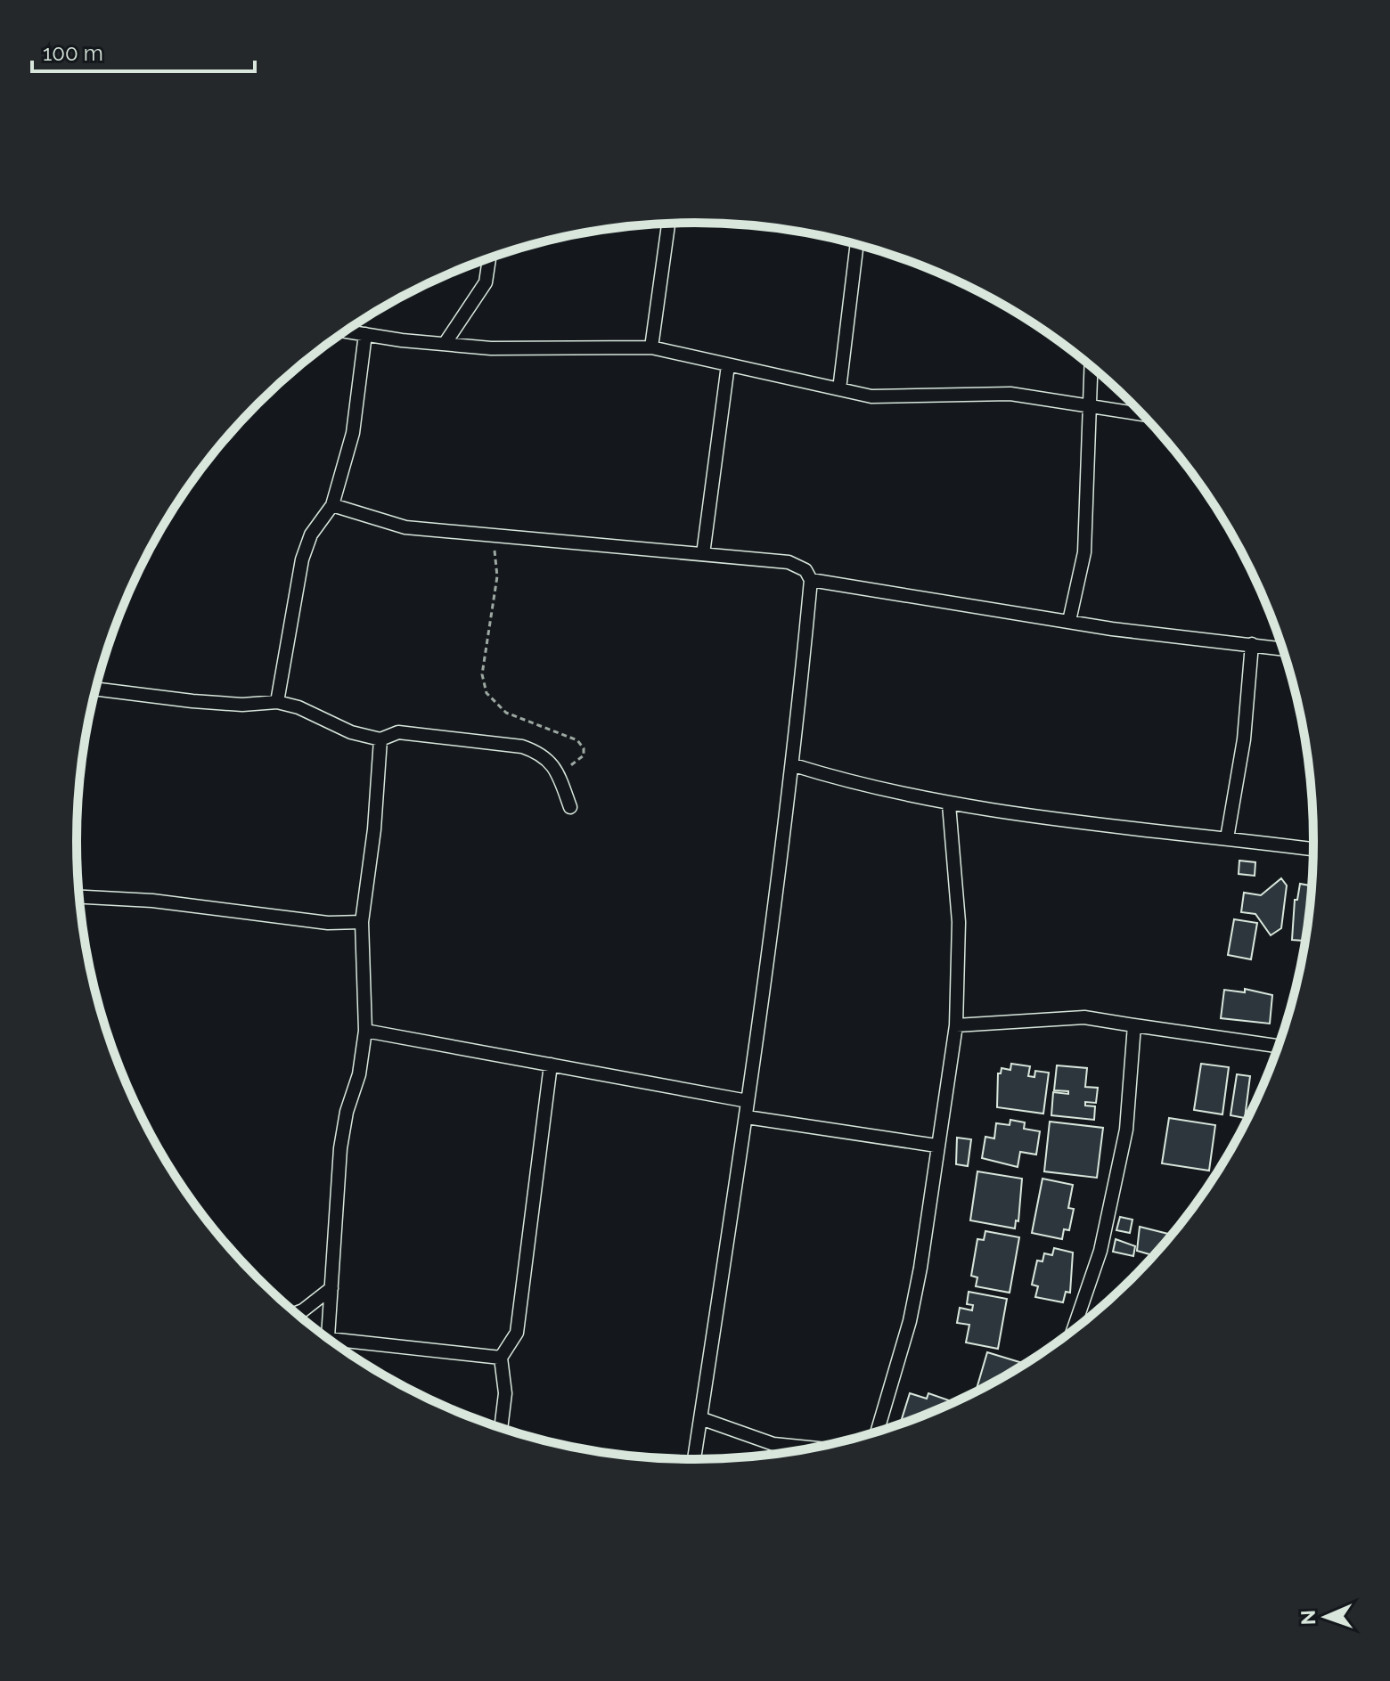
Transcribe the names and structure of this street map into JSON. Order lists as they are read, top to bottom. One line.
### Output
{"scale_bar":"100 m","north":"left"}
